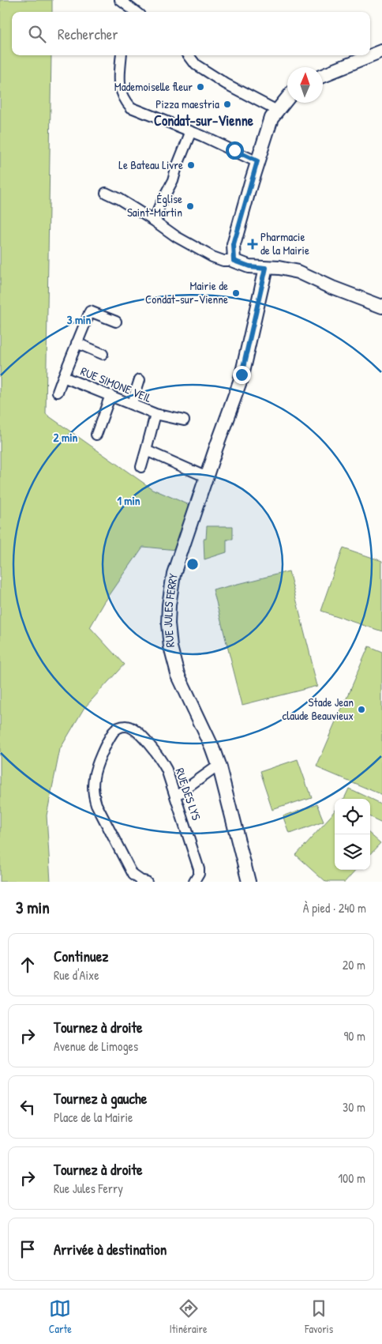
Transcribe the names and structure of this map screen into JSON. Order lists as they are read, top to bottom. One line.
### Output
{"streets":{"main road":["RUE JULES FERRY"],"street":["RUE SIMONE VEIL","RUE DES LYS"]},"districts":["Condat-sur-Vienne"],"places":{"other":["Mademoiselle fleur","Pizza maestria","Le Bateau Livre","Église Saint-Martin","Mairie de Condat-sur-Vienne","Stade Jean claude Beauvieux"],"health":["Pharmacie de la Mairie"]},"north":"top","page":{"search":"Rechercher","heading":["3 min","À pied · 240 m"],"list":[["Continuez","Rue d'Aixe","20 m"],["Tournez à droite","Avenue de Limoges","90 m"],["Tournez à gauche","Place de la Mairie","30 m"],["Tournez à droite","Rue Jules Ferry","100 m"],"Arrivée à destination"],"nav":["Carte","Itinéraire","Favoris"]},"rings":["3 min","2 min","1 min"]}
